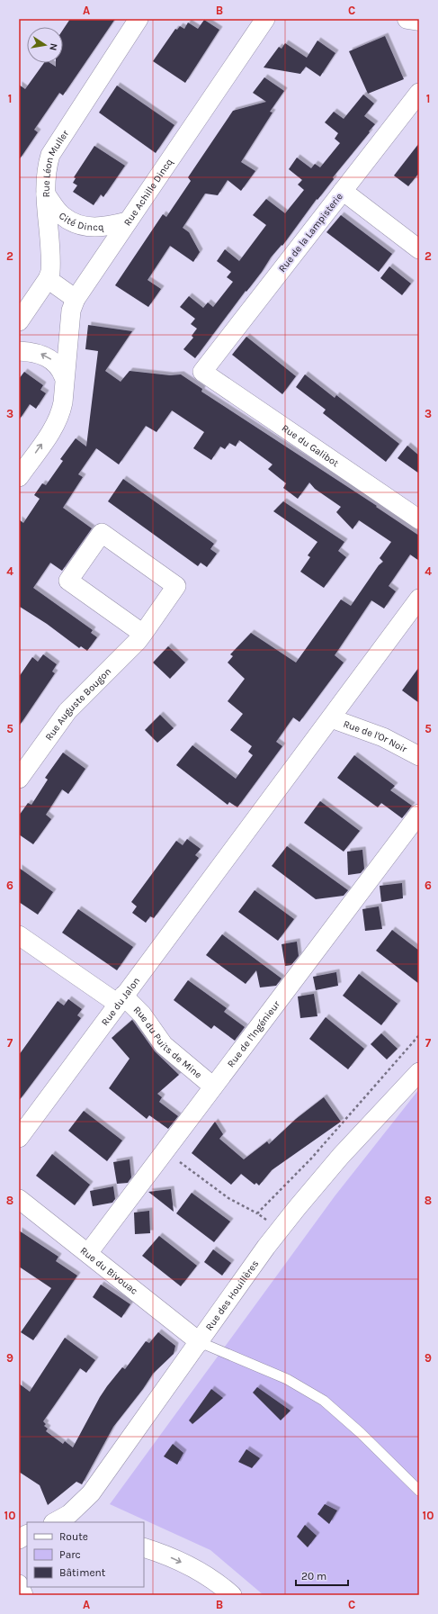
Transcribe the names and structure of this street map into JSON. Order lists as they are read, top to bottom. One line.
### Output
{"streets":{"street":["Rue Léon Muller","Rue Achille Dincq","Cité Dincq","Rue de la Lampisterie","Rue du Galibot","Rue Auguste Bougon","Rue de l'Or Noir","Rue du Jalon","Rue de l'Ingénieur","Rue du Puits de Mine","Rue du Bivouac","Rue des Houillères"]},"crossings":[["Rue Léon Muller","Cité Dincq"],["Rue Achille Dincq","Cité Dincq"],["Rue de la Lampisterie","Rue du Galibot"],["Rue de l'Or Noir","Rue du Jalon"],["Rue du Jalon","Rue du Puits de Mine"],["Rue de l'Ingénieur","Rue du Puits de Mine"],["Rue de l'Ingénieur","Rue du Bivouac"],["Rue du Bivouac","Rue des Houillères"]],"legend":["Route","Parc","Bâtiment"],"scale_bar":"20 m","north":"right","grid":{"columns":["A","B","C"],"rows":["1","2","3","4","5","6","7","8","9","10"]}}
